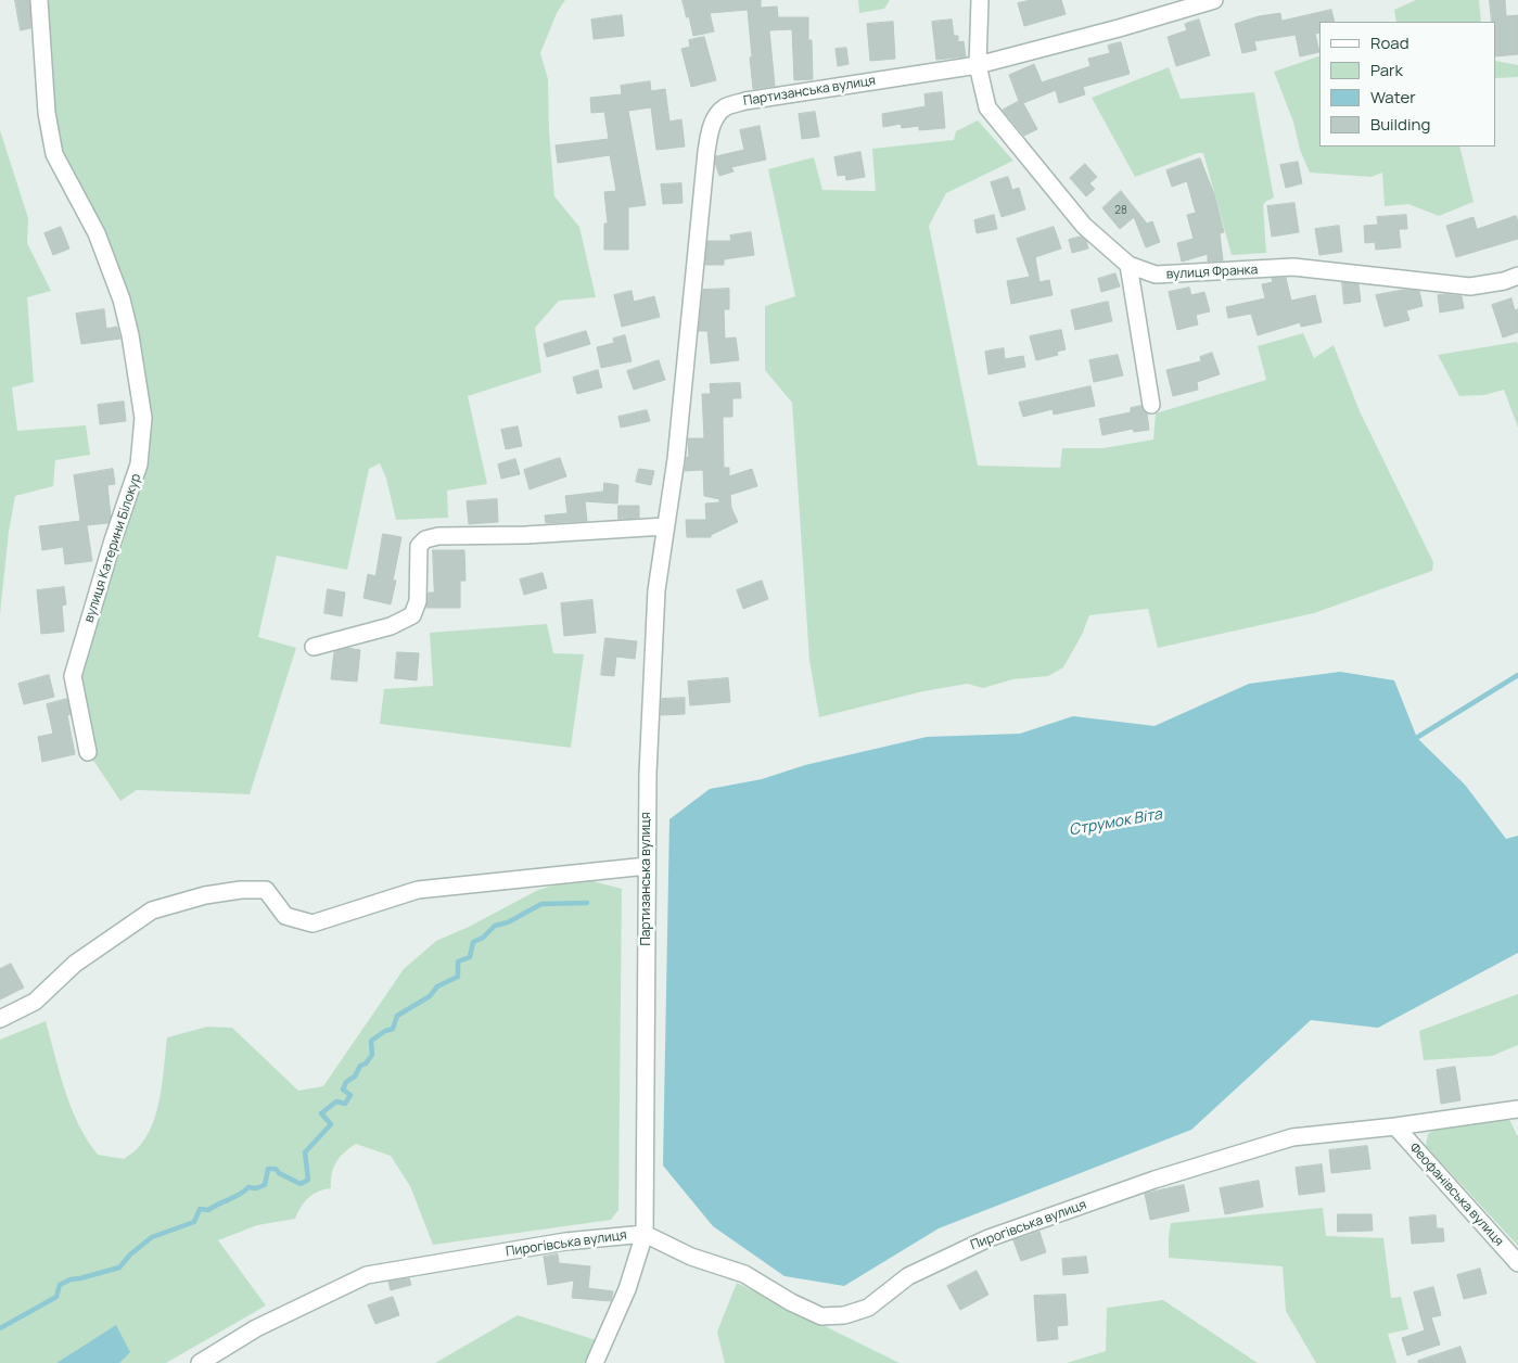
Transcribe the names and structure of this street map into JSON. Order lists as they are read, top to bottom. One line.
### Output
{"streets":{"street":["Партизанська вулиця","вулиця Франка","вулиця Катерини Білокур","Феофанівська вулиця","Пирогівська вулиця"]},"crossings":[["Партизанська вулиця","вулиця Франка"],["Партизанська вулиця","Пирогівська вулиця"],["Феофанівська вулиця","Пирогівська вулиця"]],"water":["Струмок Віта"],"house_numbers":["28"],"legend":["Road","Park","Water","Building"]}
